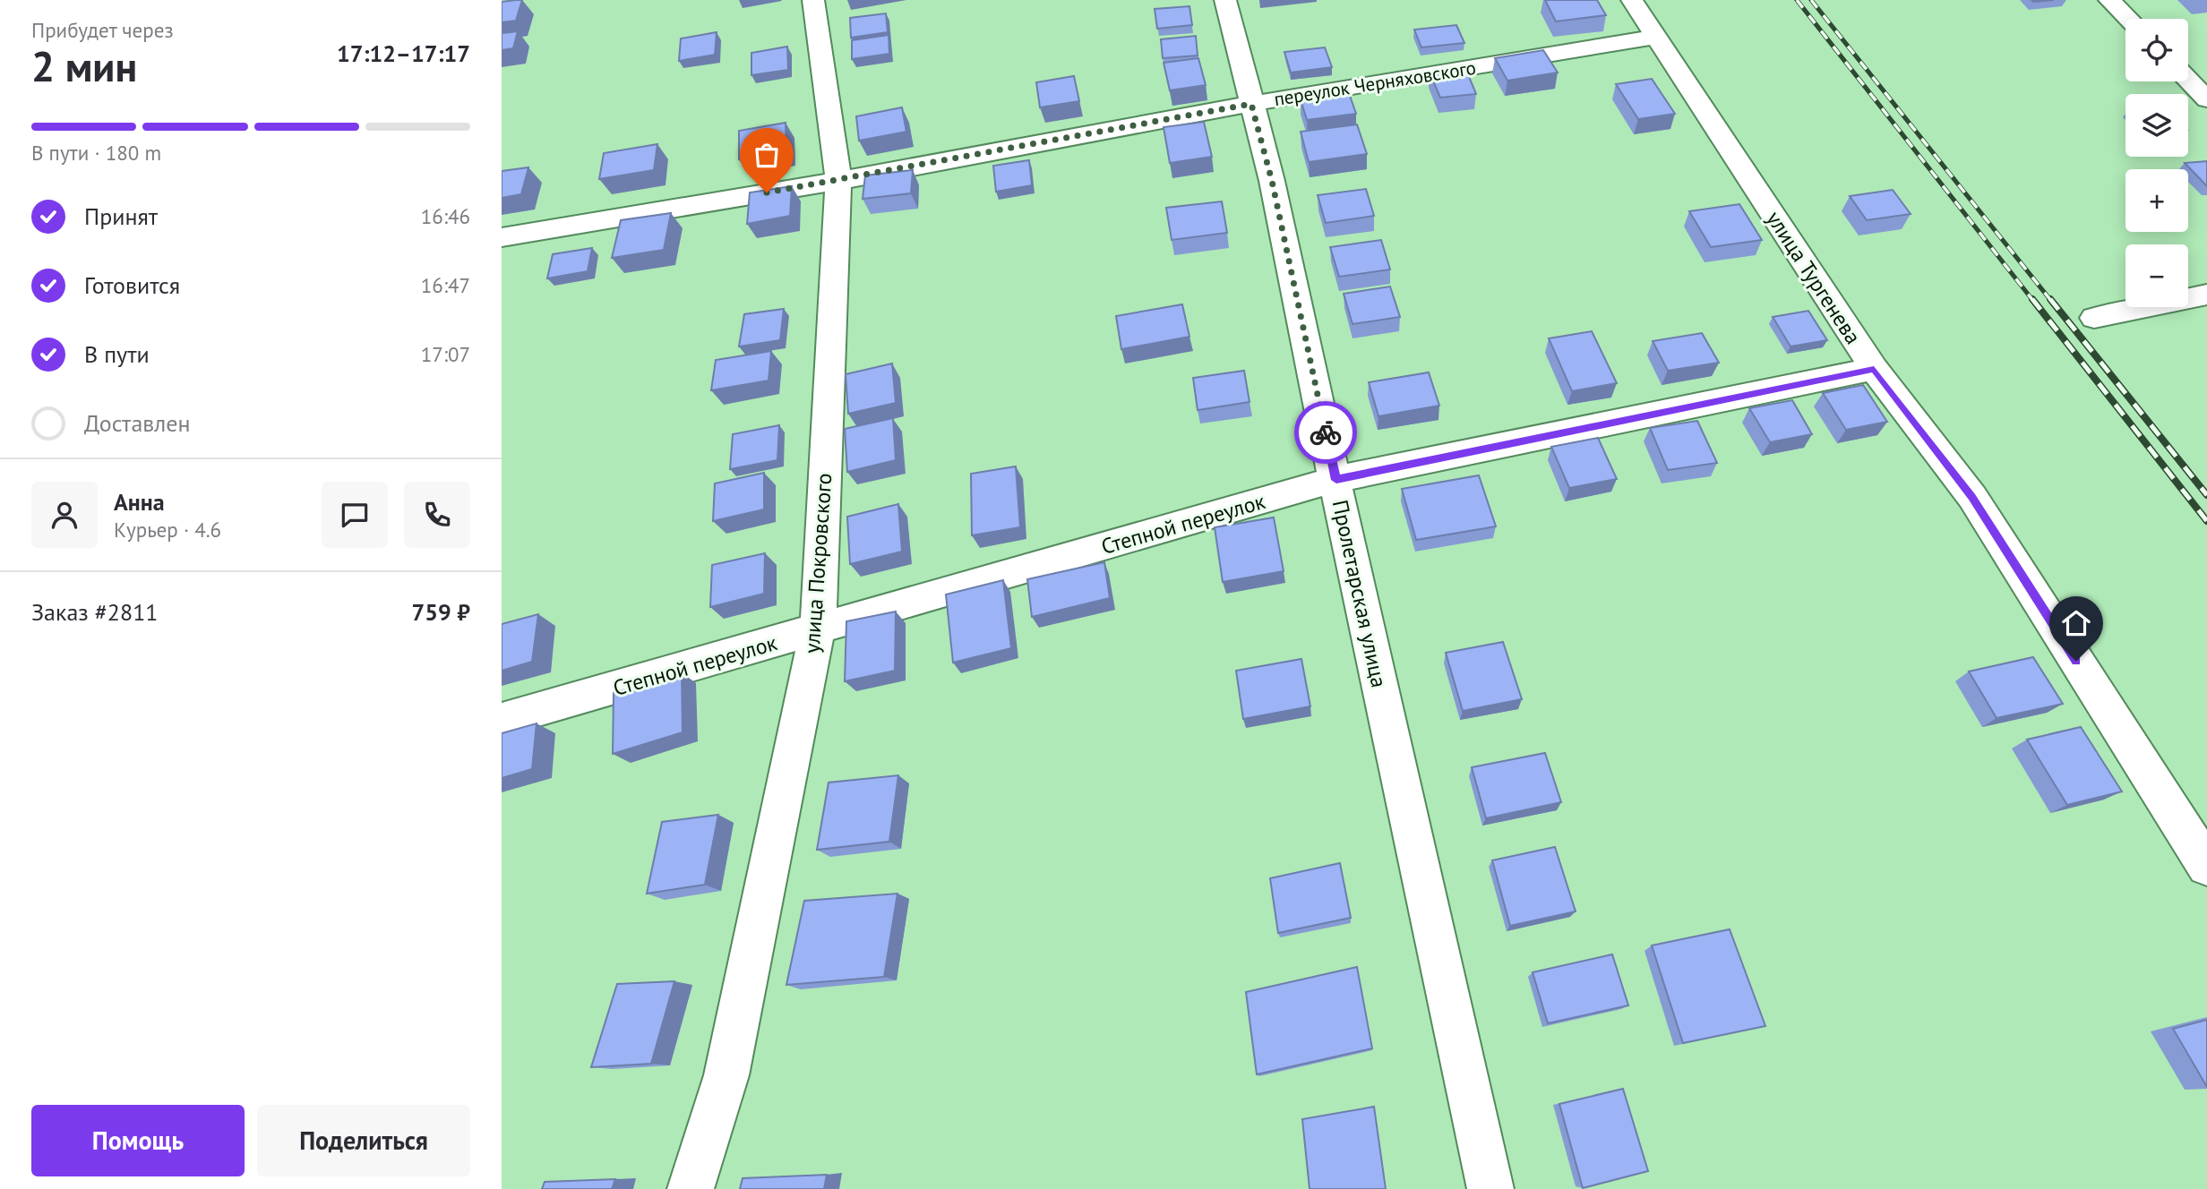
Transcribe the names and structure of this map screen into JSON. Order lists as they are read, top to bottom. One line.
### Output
{"streets":{"street":["переулок Черняховского","улица Тургенева","Степной переулок","улица Покровского","Пролетарская улица"]},"crossings":[["переулок Черняховского","улица Тургенева"],["переулок Черняховского","улица Покровского"],["переулок Черняховского","Пролетарская улица"],["улица Тургенева","Степной переулок"],["Степной переулок","улица Покровского"],["Степной переулок","Пролетарская улица"]],"page":{"heading":["2 мин","Прибудет через","17:12–17:17"],"panel":["Анна","Курьер · 4.6","Заказ #2811","759 ₽"],"map_buttons":["+","−"],"bar":"В пути · 180 m","list":[["Принят","16:46"],["Готовится","16:47"],["В пути","17:07"],"Доставлен"],"buttons":["Помощь","Поделиться"]}}
